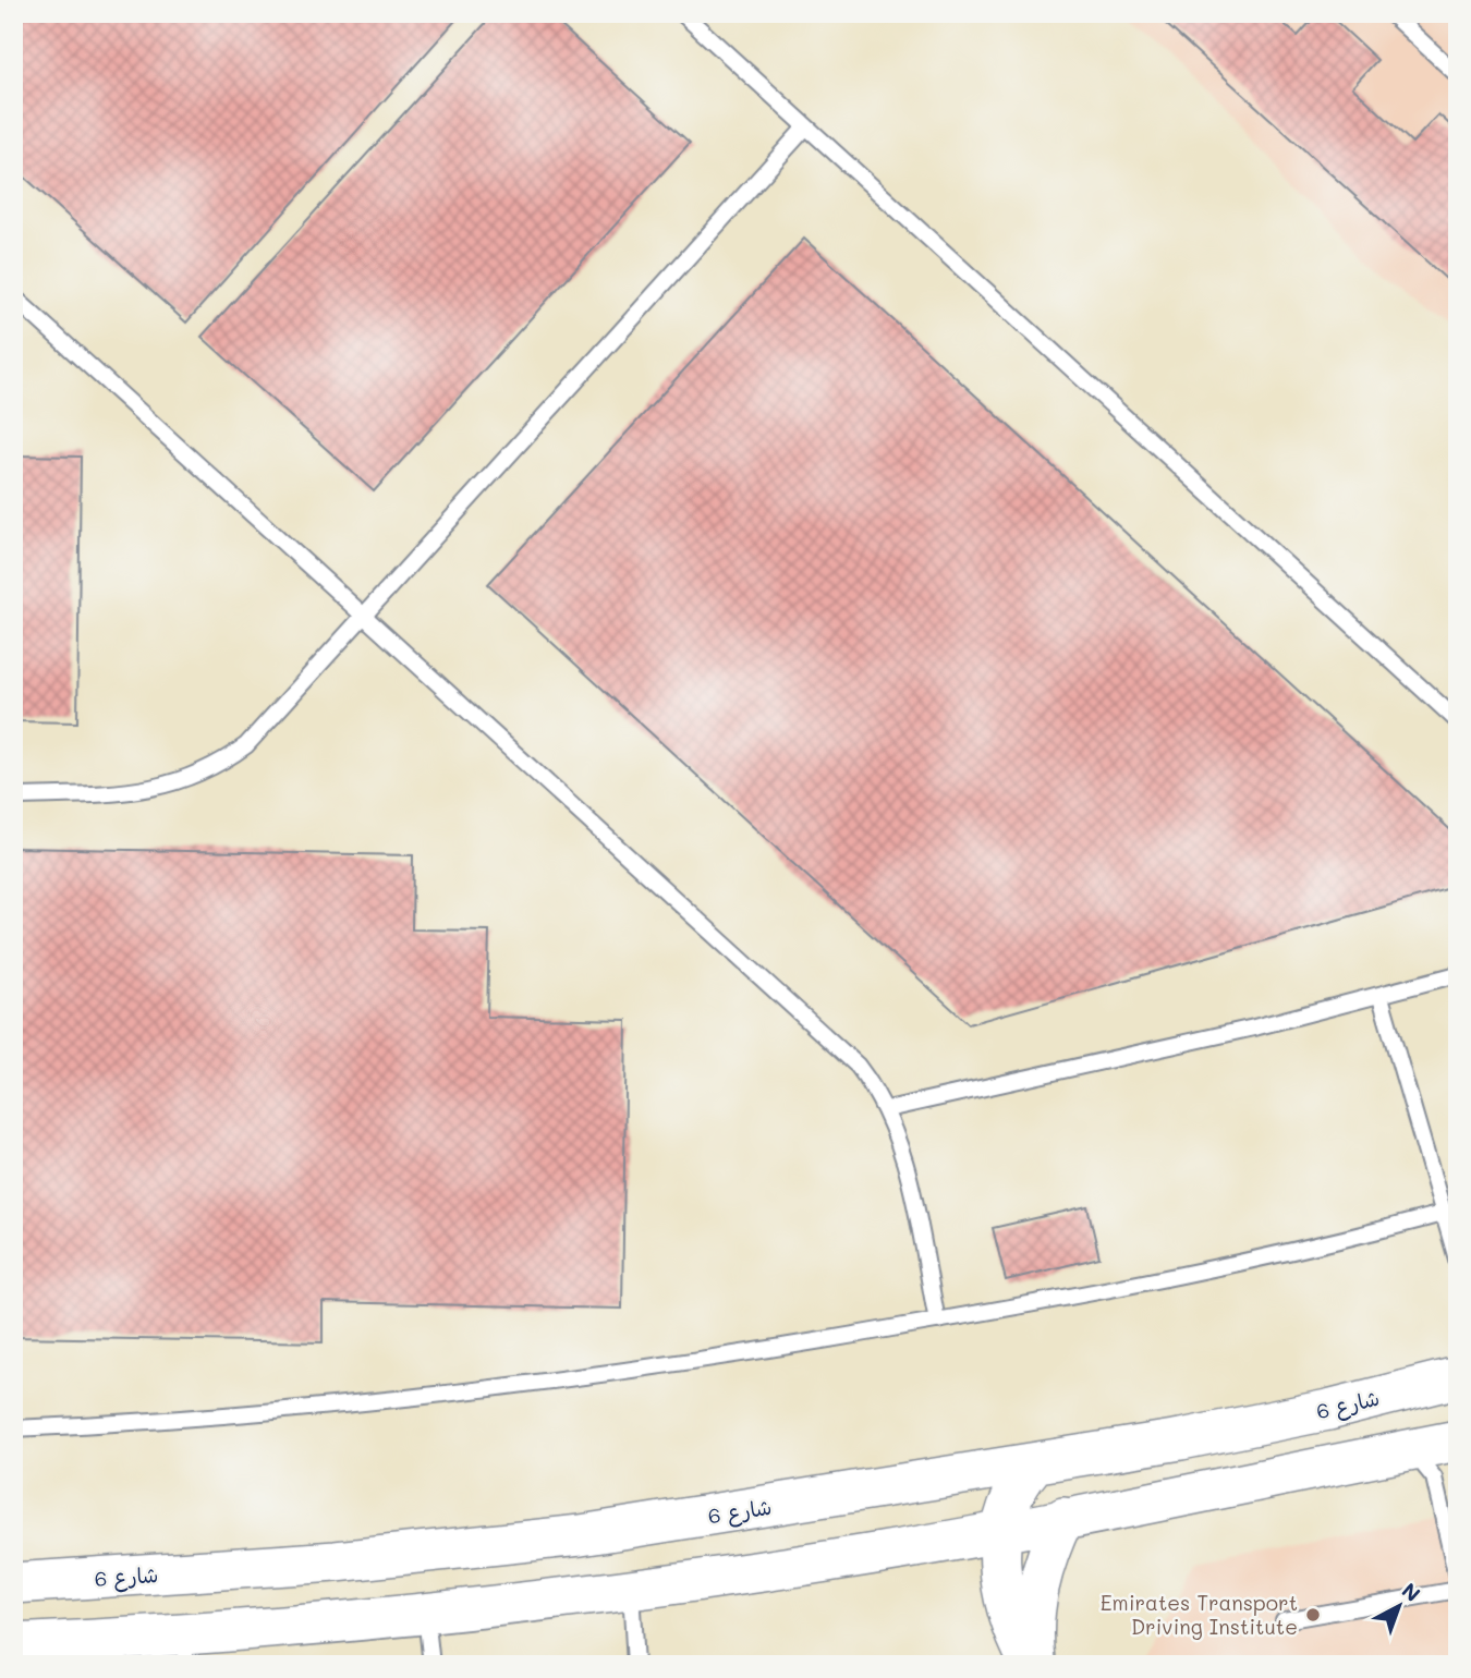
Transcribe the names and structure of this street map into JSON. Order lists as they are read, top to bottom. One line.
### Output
{"streets":{"street":["شارع 6"]},"places":["Emirates Transport Driving Institute"],"north":"top right"}
